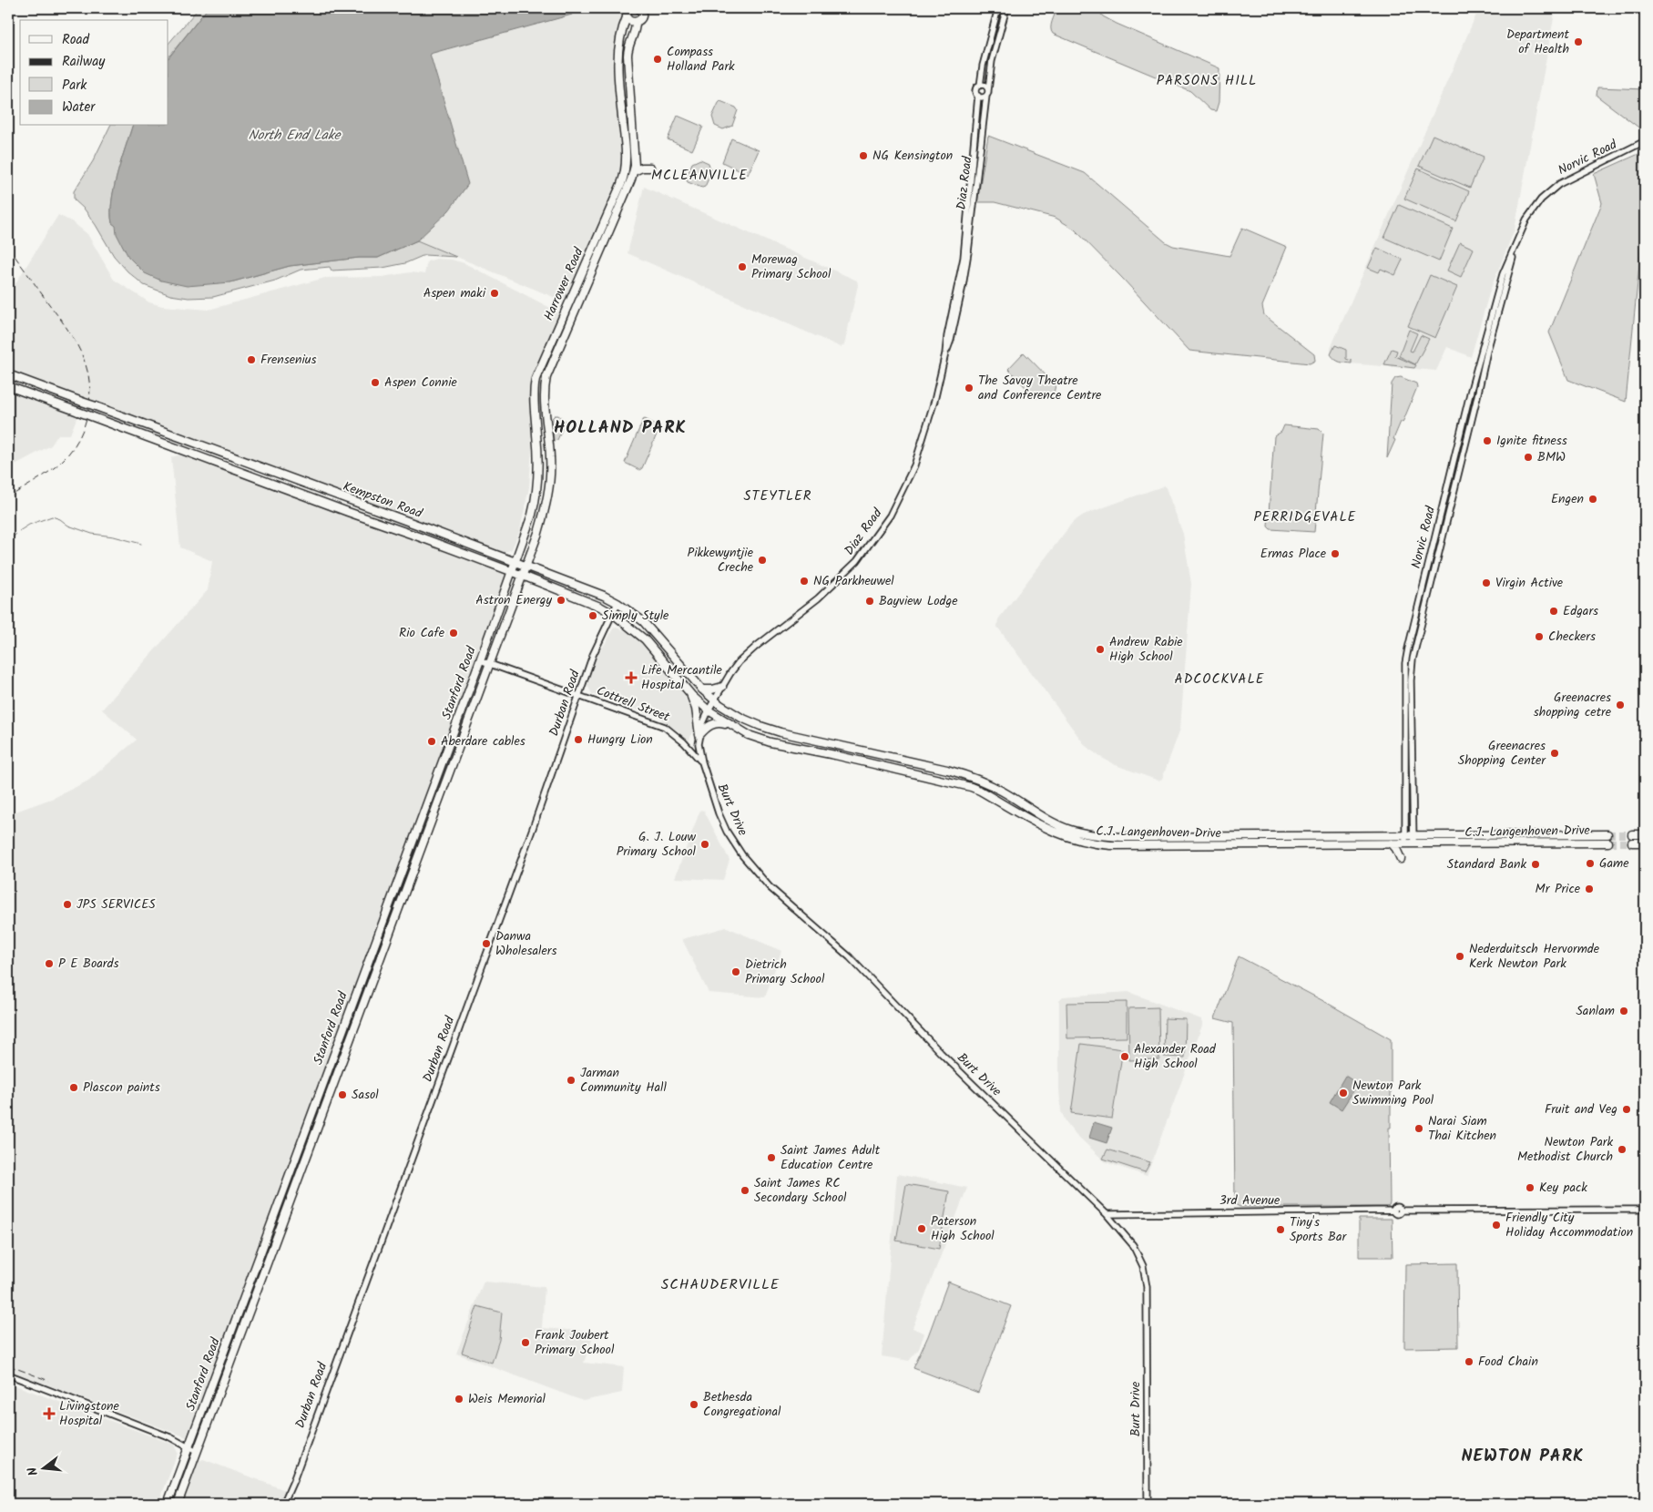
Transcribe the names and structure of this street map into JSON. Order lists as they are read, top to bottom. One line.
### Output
{"streets":{"main road":["Harrower Road","Kempston Road","Stanford Road","C.J. Langenhoven Drive"],"street":["Norvic Road","Diaz Road","Durban Road","Cottrell Street","Burt Drive","3rd Avenue"]},"crossings":[["Norvic Road","C.J. Langenhoven Drive"],["Diaz Road","Kempston Road"],["Diaz Road","Burt Drive"],["Diaz Road","C.J. Langenhoven Drive"],["Harrower Road","Kempston Road"],["Harrower Road","Stanford Road"],["Kempston Road","Stanford Road"],["Kempston Road","Durban Road"],["Kempston Road","Burt Drive"],["Kempston Road","C.J. Langenhoven Drive"],["Stanford Road","Cottrell Street"],["Durban Road","Cottrell Street"],["Cottrell Street","Burt Drive"],["Burt Drive","C.J. Langenhoven Drive"],["Burt Drive","3rd Avenue"]],"districts":["PARSONS HILL","MCLEANVILLE","HOLLAND PARK","STEYTLER","PERRIDGEVALE","ADCOCKVALE","SCHAUDERVILLE","NEWTON PARK"],"water":["North End Lake"],"places":{"other":["Department of Health","Compass Holland Park","NG Kensington","Morewag Primary School","Aspen maki","Frensenius","Aspen Connie","The Savoy Theatre and Conference Centre","Ignite fitness","BMW","Engen","Ermas Place","Pikkewyntjie Creche","NG Parkheuwel","Virgin Active","Astron Energy","Bayview Lodge","Edgars","Simply Style","Rio Cafe","Checkers","Andrew Rabie High School","Greenacres shopping cetre","Hungry Lion","Aberdare cables","Greenacres Shopping Center","G. J. Louw Primary School","Game","Standard Bank","Mr Price","JPS SERVICES","Danwa Wholesalers","Nederduitsch Hervormde Kerk Newton Park","P E Boards","Dietrich Primary School","Sanlam","Alexander Road High School","Jarman Community Hall","Plascon paints","Newton Park Swimming Pool","Sasol","Fruit and Veg","Narai Siam Thai Kitchen","Newton Park Methodist Church","Saint James Adult Education Centre","Key pack","Saint James RC Secondary School","Friendly City Holiday Accommodation","Paterson High School","Tiny's Sports Bar","Frank Joubert Primary School","Food Chain","Weis Memorial","Bethesda Congregational"],"health":["Life Mercantile Hospital","Livingstone Hospital"]},"legend":["Road","Railway","Park","Water"],"north":"left"}
